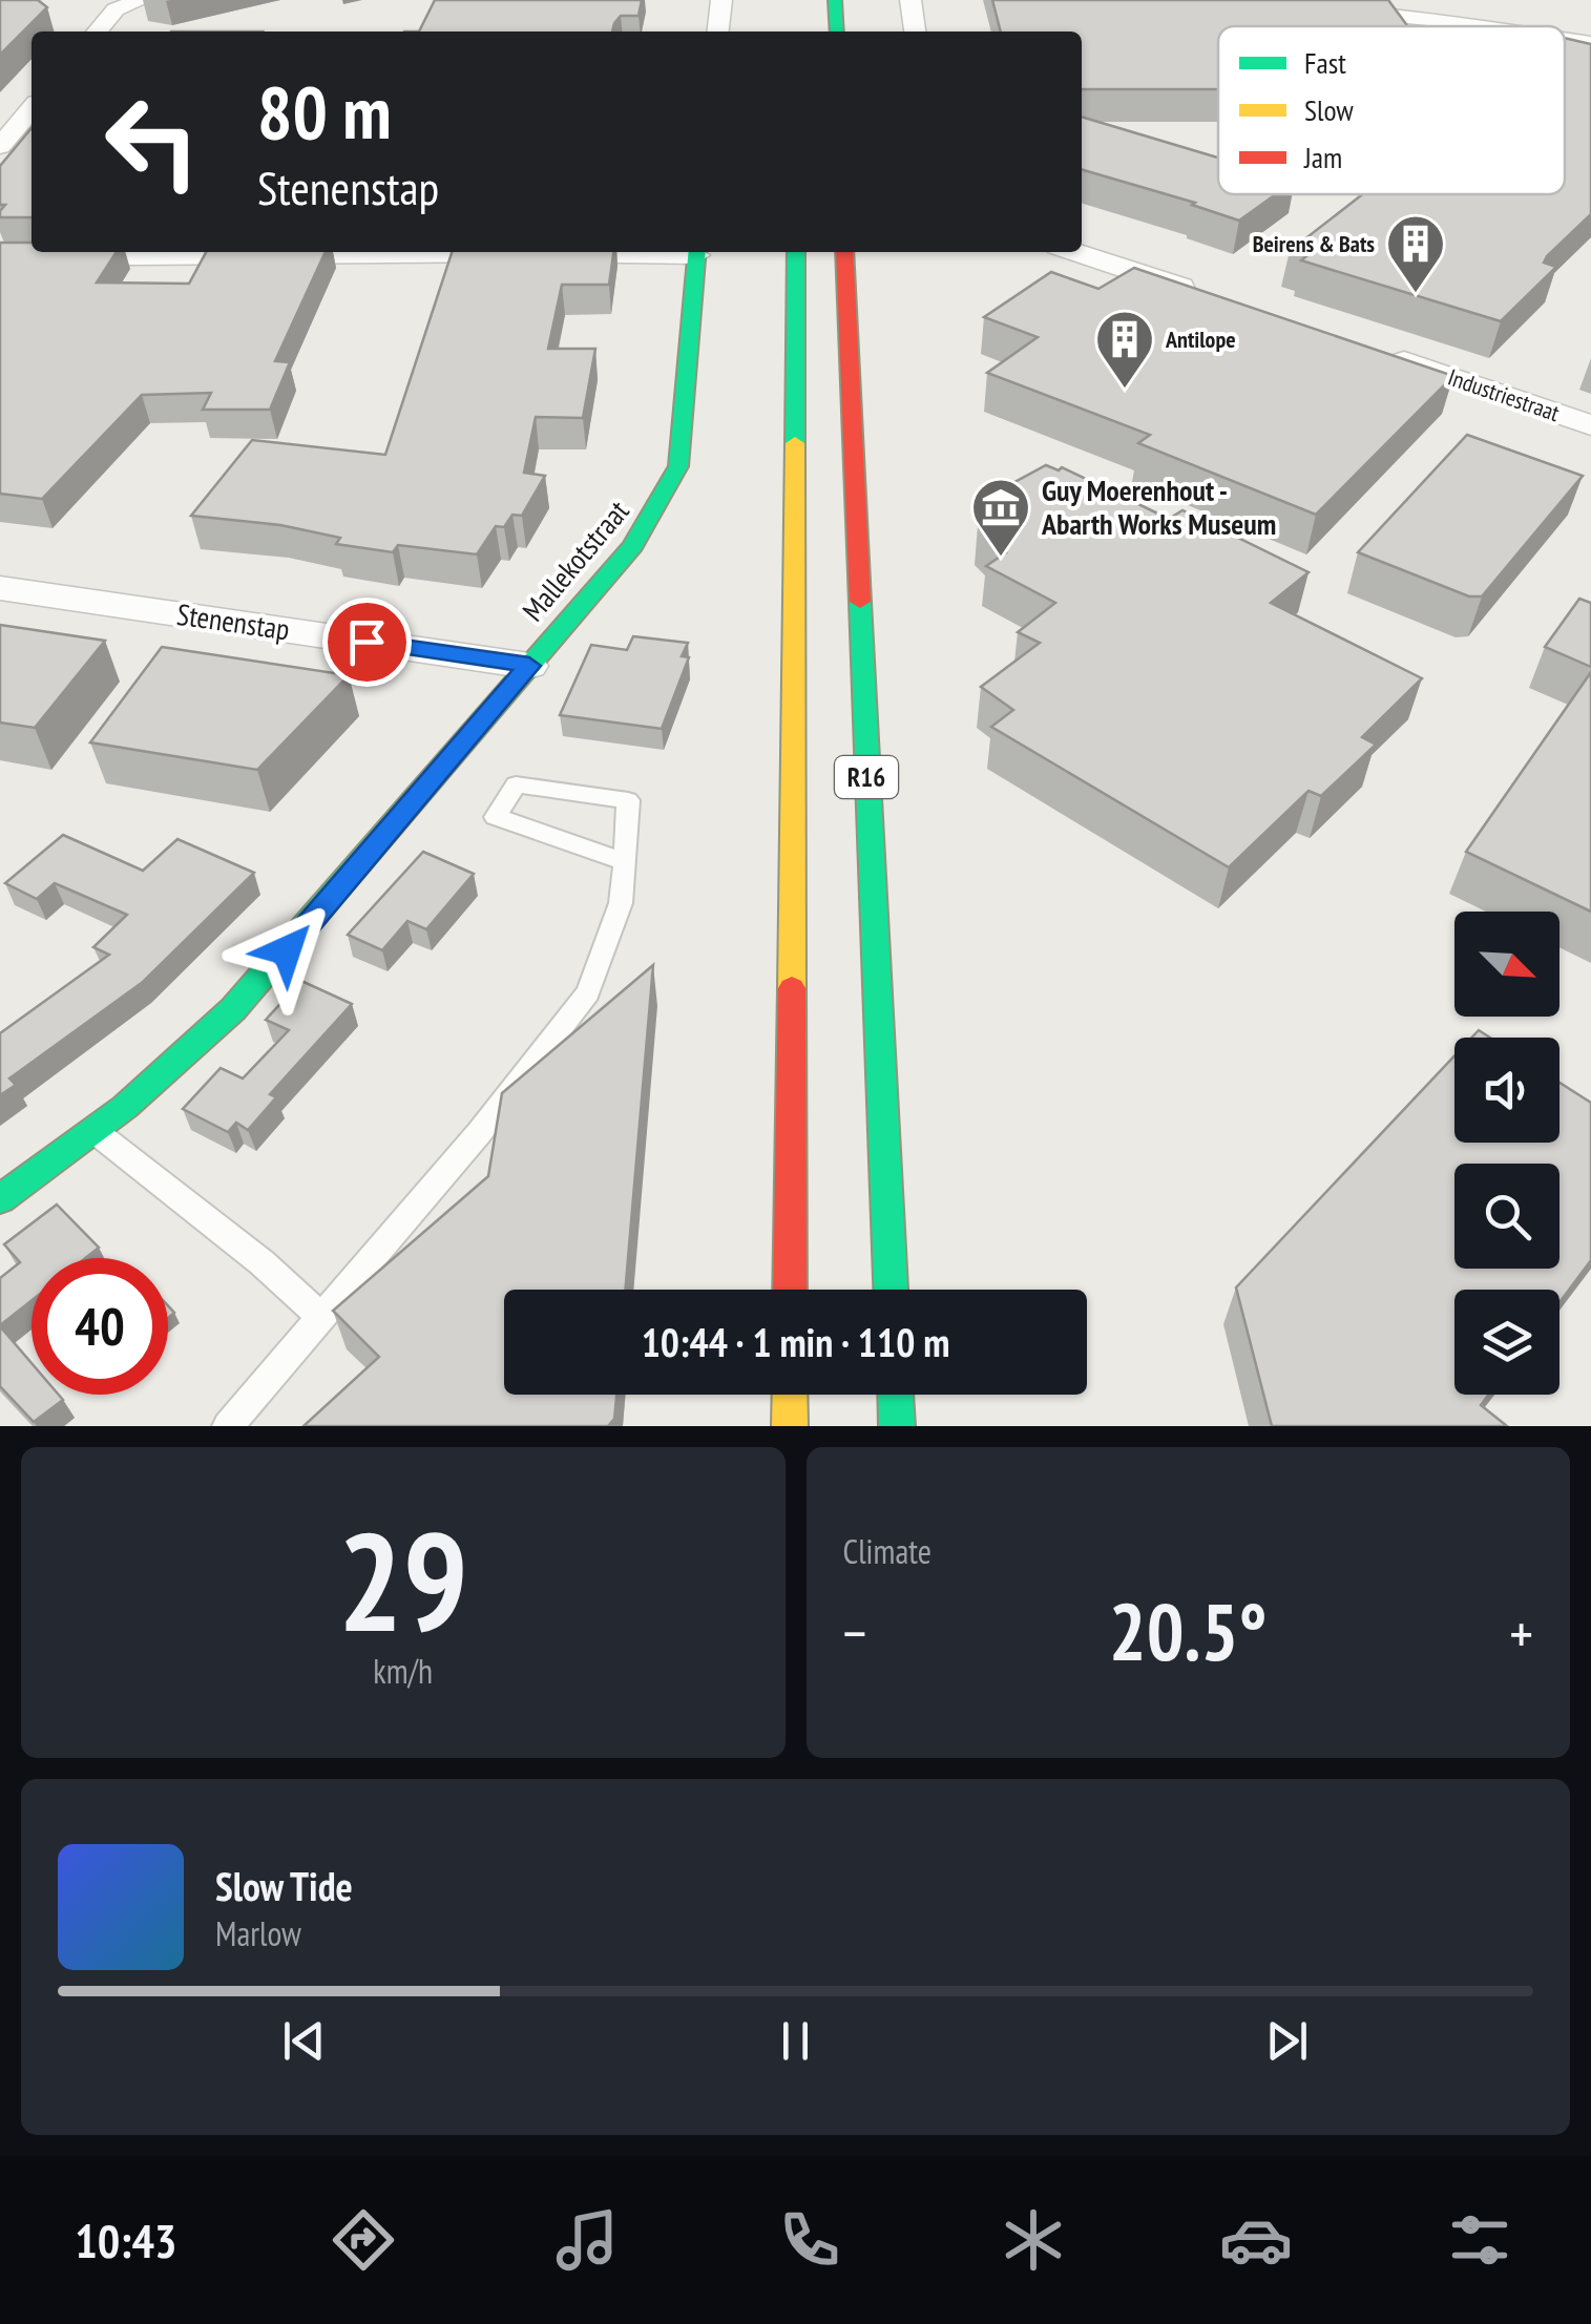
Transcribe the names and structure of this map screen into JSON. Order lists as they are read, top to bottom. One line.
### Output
{"streets":{"main road":["Mallekotstraat","R16"],"street":["Industriestraat","Stenenstap"]},"crossings":[["Mallekotstraat","Stenenstap"]],"places":{"building":["Beirens & Bats","Antilope"],"museum":["Guy Moerenhout - Abarth Works Museum"]},"legend":["Fast","Slow","Jam"],"north":"bottom right","page":{"turn":["80 m","Stenenstap"],"limit":"40","trip":"10:44 · 1 min · 110 m","tile":[["29","km/h"],"Climate"],"heat":["−","20.5°","+"],"song":["Slow Tide","Marlow"],"tabs":"10:43"}}
